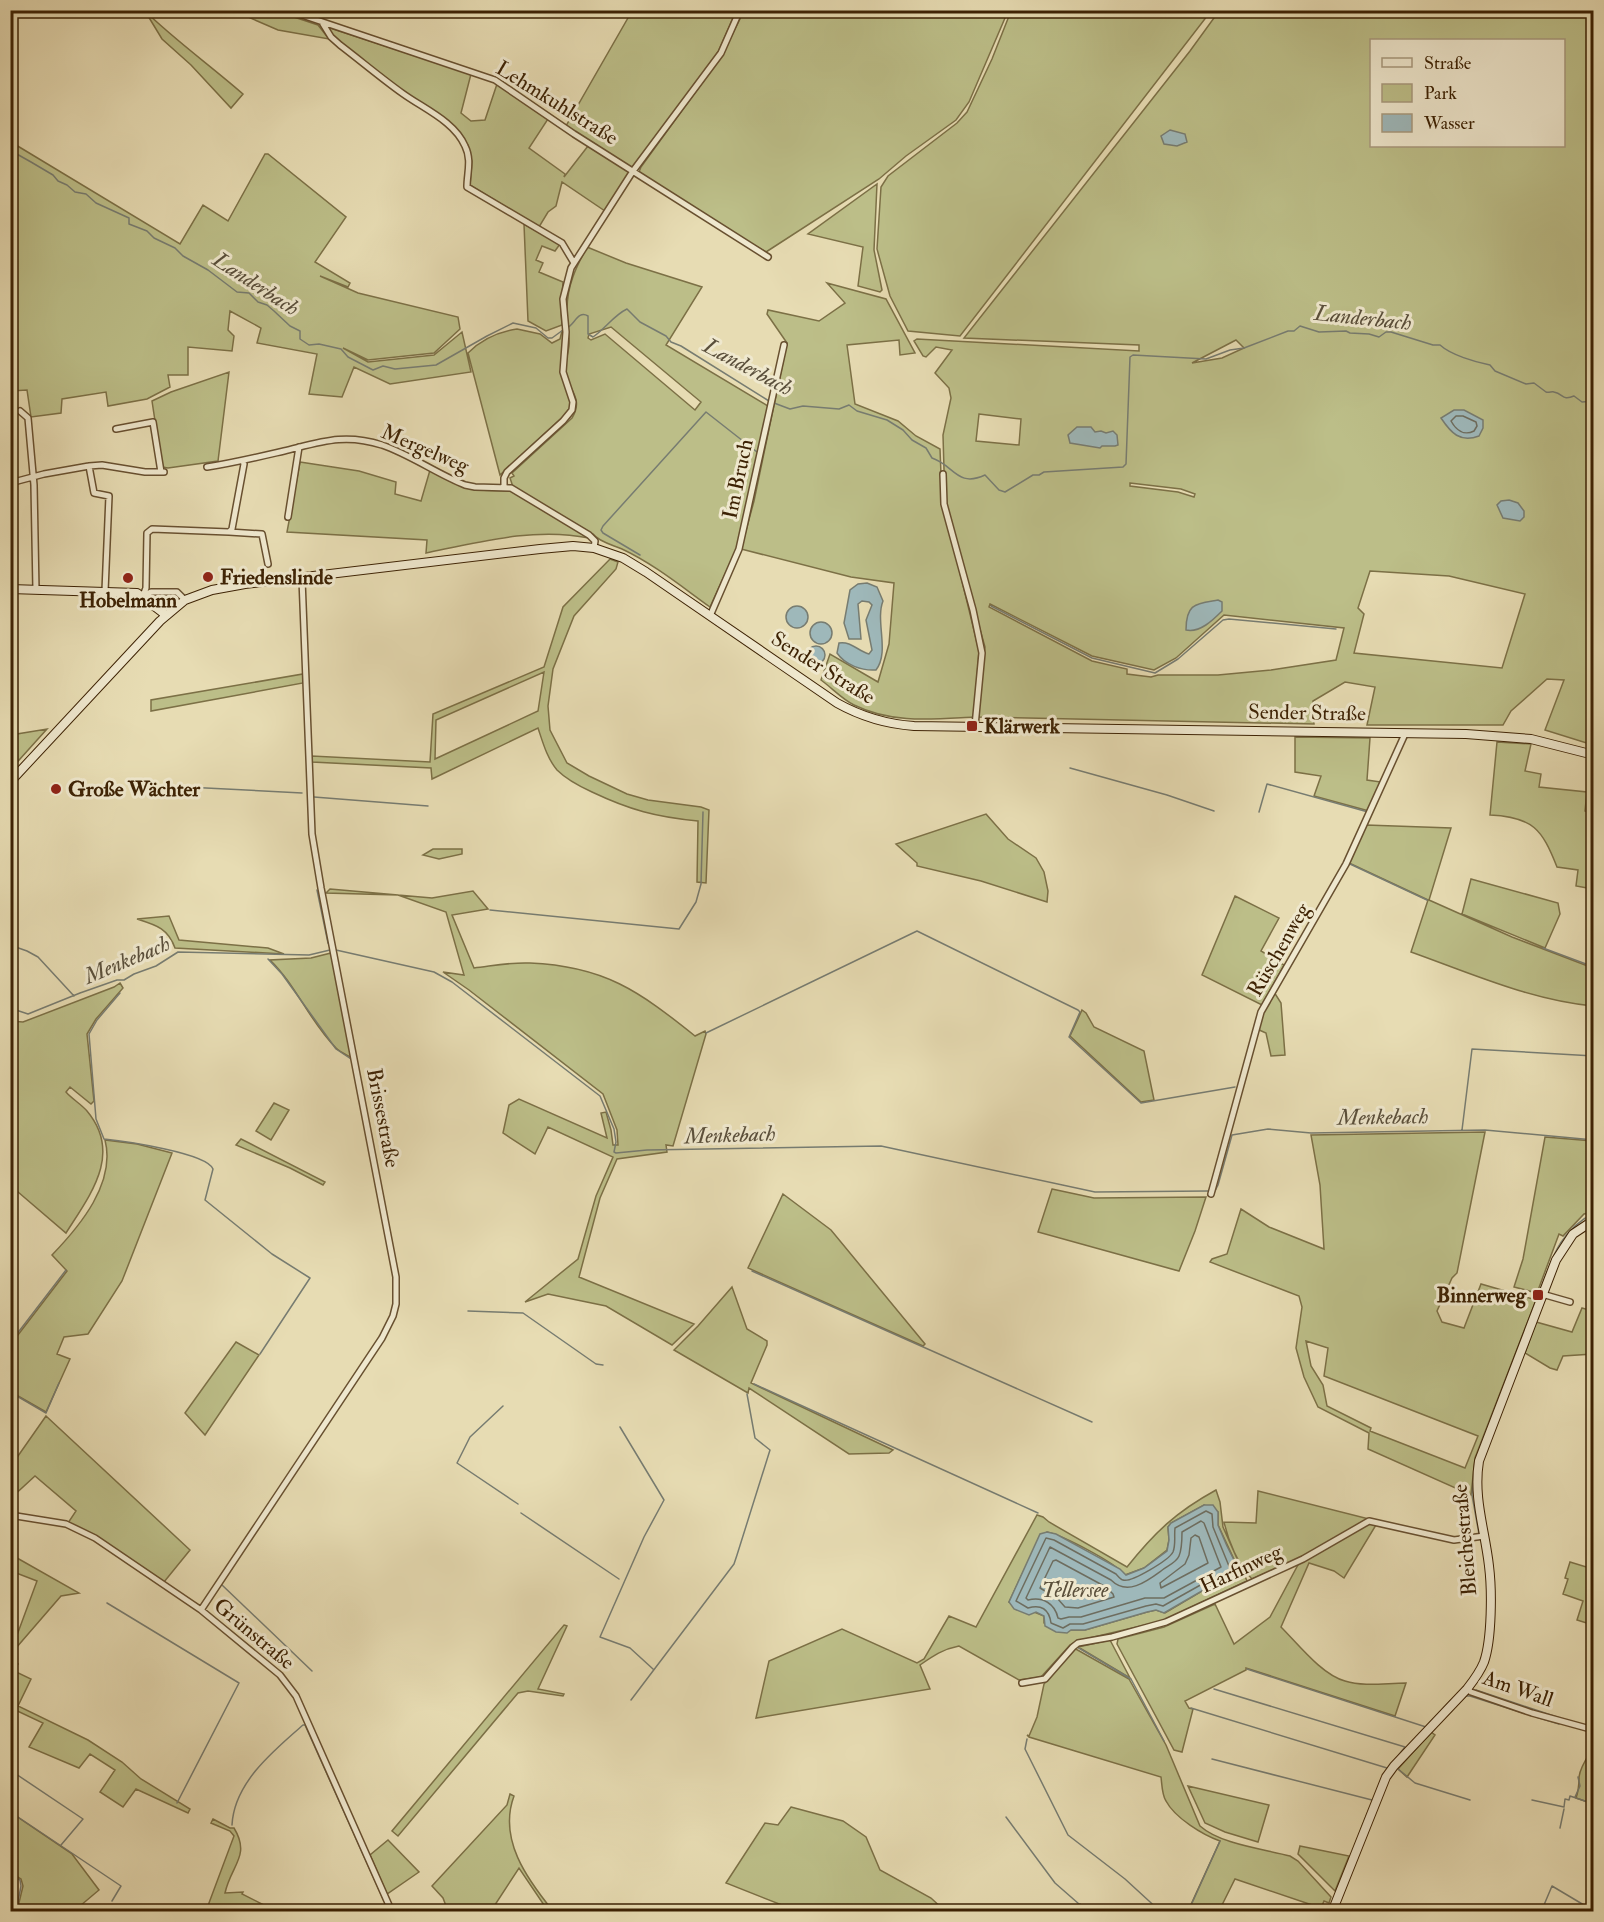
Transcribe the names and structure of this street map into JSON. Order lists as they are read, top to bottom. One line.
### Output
{"streets":{"main road":["Sender Straße","Bleichestraße"],"street":["Lehmkuhlstraße","Mergelweg","Im Bruch","Rüschenweg","Brissestraße","Harfinweg","Grünstraße","Am Wall"]},"crossings":[["Im Bruch","Sender Straße"],["Sender Straße","Rüschenweg"],["Sender Straße","Brissestraße"],["Brissestraße","Grünstraße"],["Bleichestraße","Harfinweg"],["Bleichestraße","Am Wall"]],"water":["Landerbach","Menkebach","Tellersee"],"places":{"other":["Friedenslinde","Hobelmann","Große Wächter"],"transit":["Klärwerk","Binnerweg"]},"legend":["Straße","Park","Wasser"]}
